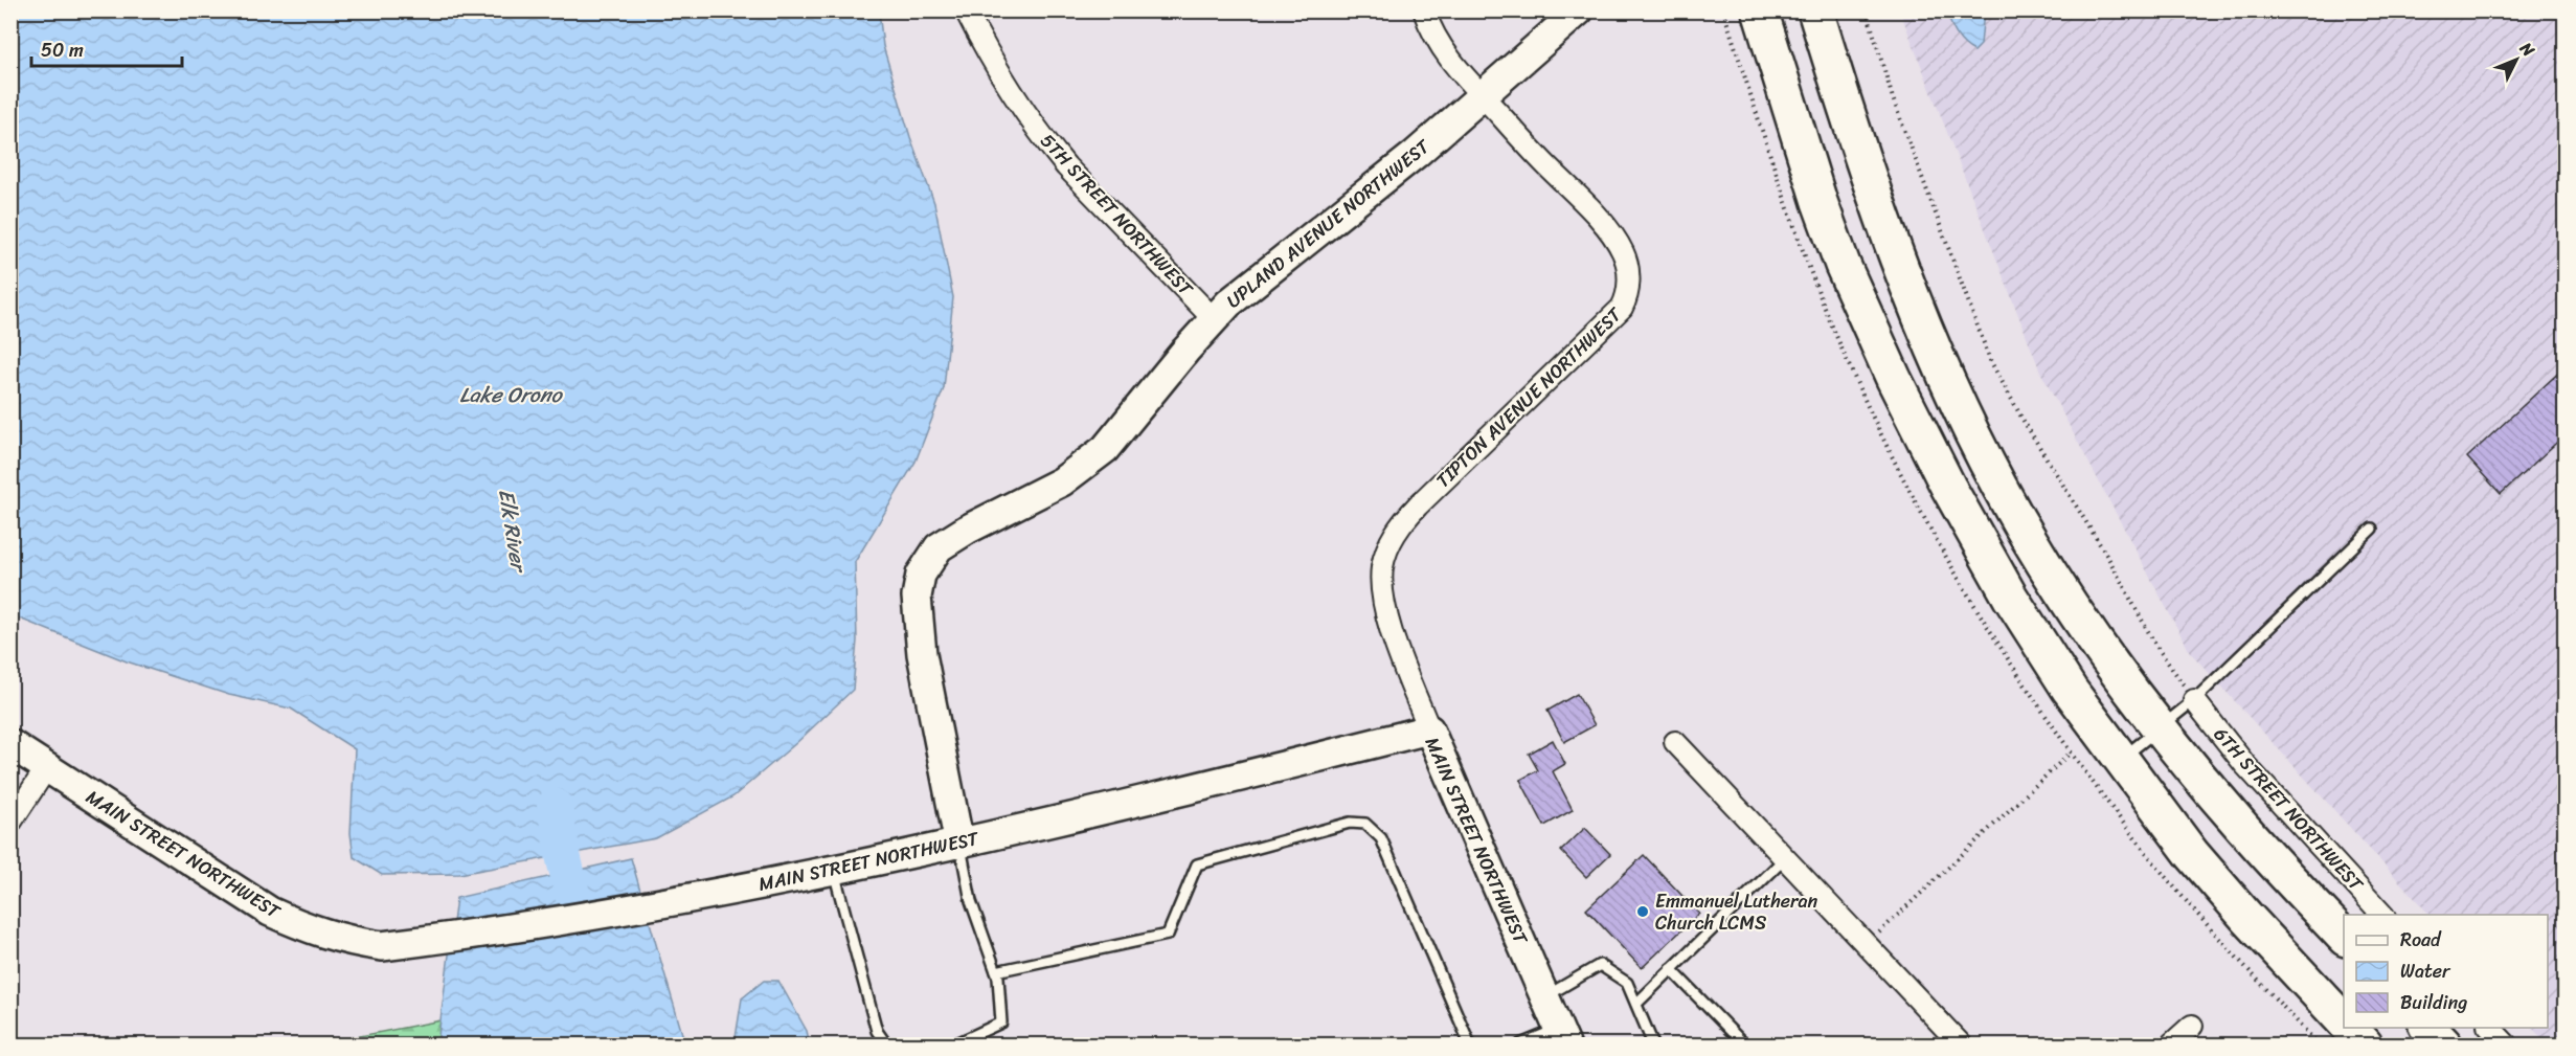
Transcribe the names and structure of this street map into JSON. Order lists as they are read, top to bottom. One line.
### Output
{"streets":{"street":["5TH STREET NORTHWEST","UPLAND AVENUE NORTHWEST","TIPTON AVENUE NORTHWEST","6TH STREET NORTHWEST","MAIN STREET NORTHWEST"]},"crossings":[["5TH STREET NORTHWEST","UPLAND AVENUE NORTHWEST"],["UPLAND AVENUE NORTHWEST","TIPTON AVENUE NORTHWEST"],["UPLAND AVENUE NORTHWEST","MAIN STREET NORTHWEST"],["TIPTON AVENUE NORTHWEST","MAIN STREET NORTHWEST"]],"water":["Lake Orono","Elk River"],"places":["Emmanuel Lutheran Church LCMS"],"legend":["Road","Water","Building"],"scale_bar":"50 m","north":"top right"}
